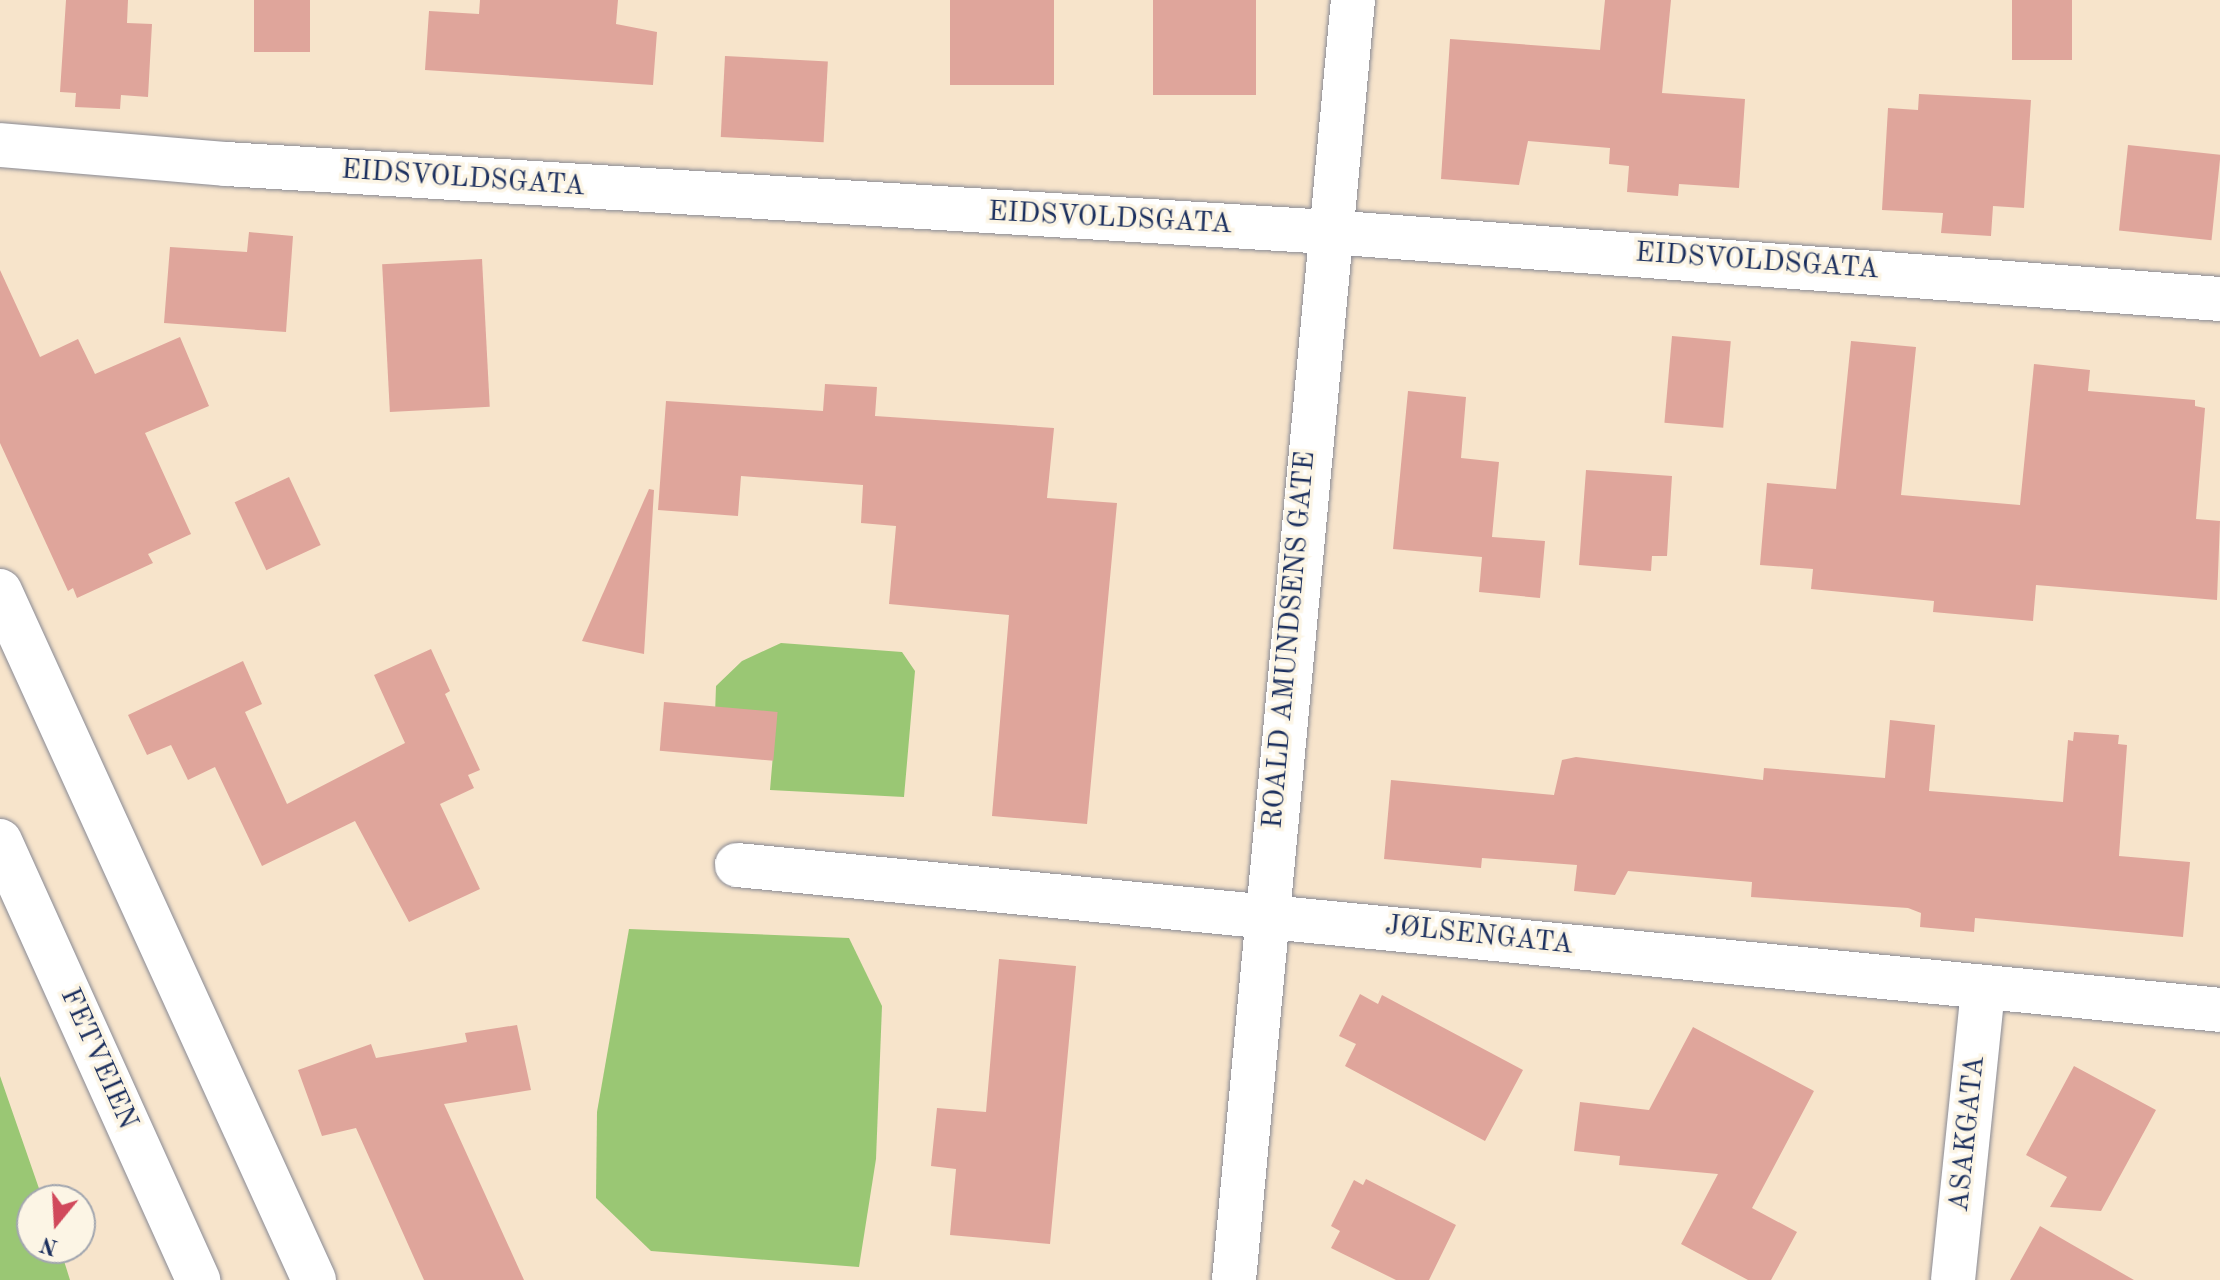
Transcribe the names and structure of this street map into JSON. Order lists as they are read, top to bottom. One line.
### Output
{"streets":{"main road":["EIDSVOLDSGATA","ROALD AMUNDSENS GATE","JØLSENGATA","FETVEIEN","ASAKGATA"]},"crossings":[["EIDSVOLDSGATA","ROALD AMUNDSENS GATE"],["ROALD AMUNDSENS GATE","JØLSENGATA"],["JØLSENGATA","ASAKGATA"]],"north":"bottom"}
